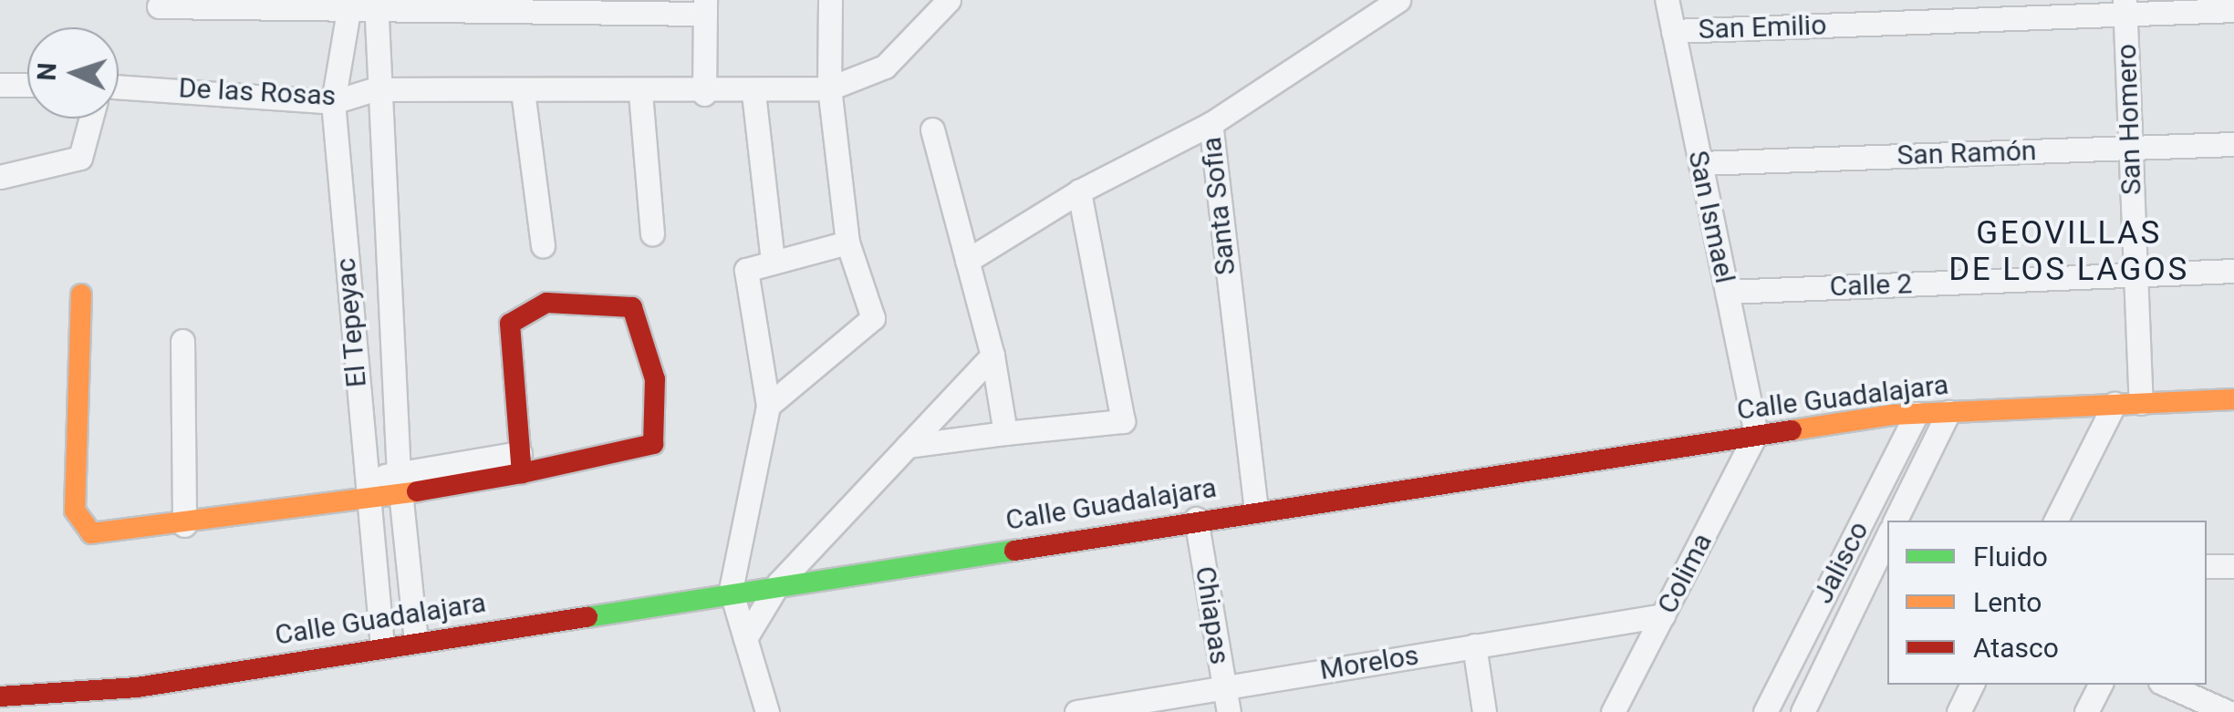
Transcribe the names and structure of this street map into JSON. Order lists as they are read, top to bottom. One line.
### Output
{"streets":{"street":["San Emilio","De las Rosas","San Homero","San Ramón","Santa Sofia","San Ismael","Calle 2","El Tepeyac","Calle Guadalajara","Jalisco","Colima","Chiapas","Morelos"]},"crossings":[["San Emilio","San Homero"],["San Emilio","San Ismael"],["De las Rosas","El Tepeyac"],["San Homero","San Ramón"],["San Homero","Calle 2"],["San Homero","Calle Guadalajara"],["San Ramón","San Ismael"],["Santa Sofia","Calle Guadalajara"],["San Ismael","Calle 2"],["San Ismael","Calle Guadalajara"],["San Ismael","Colima"],["El Tepeyac","Calle Guadalajara"],["Calle Guadalajara","Jalisco"],["Calle Guadalajara","Colima"],["Calle Guadalajara","Chiapas"],["Colima","Morelos"],["Chiapas","Morelos"]],"districts":["GEOVILLAS DE LOS LAGOS"],"legend":["Fluido","Lento","Atasco"],"north":"left"}
